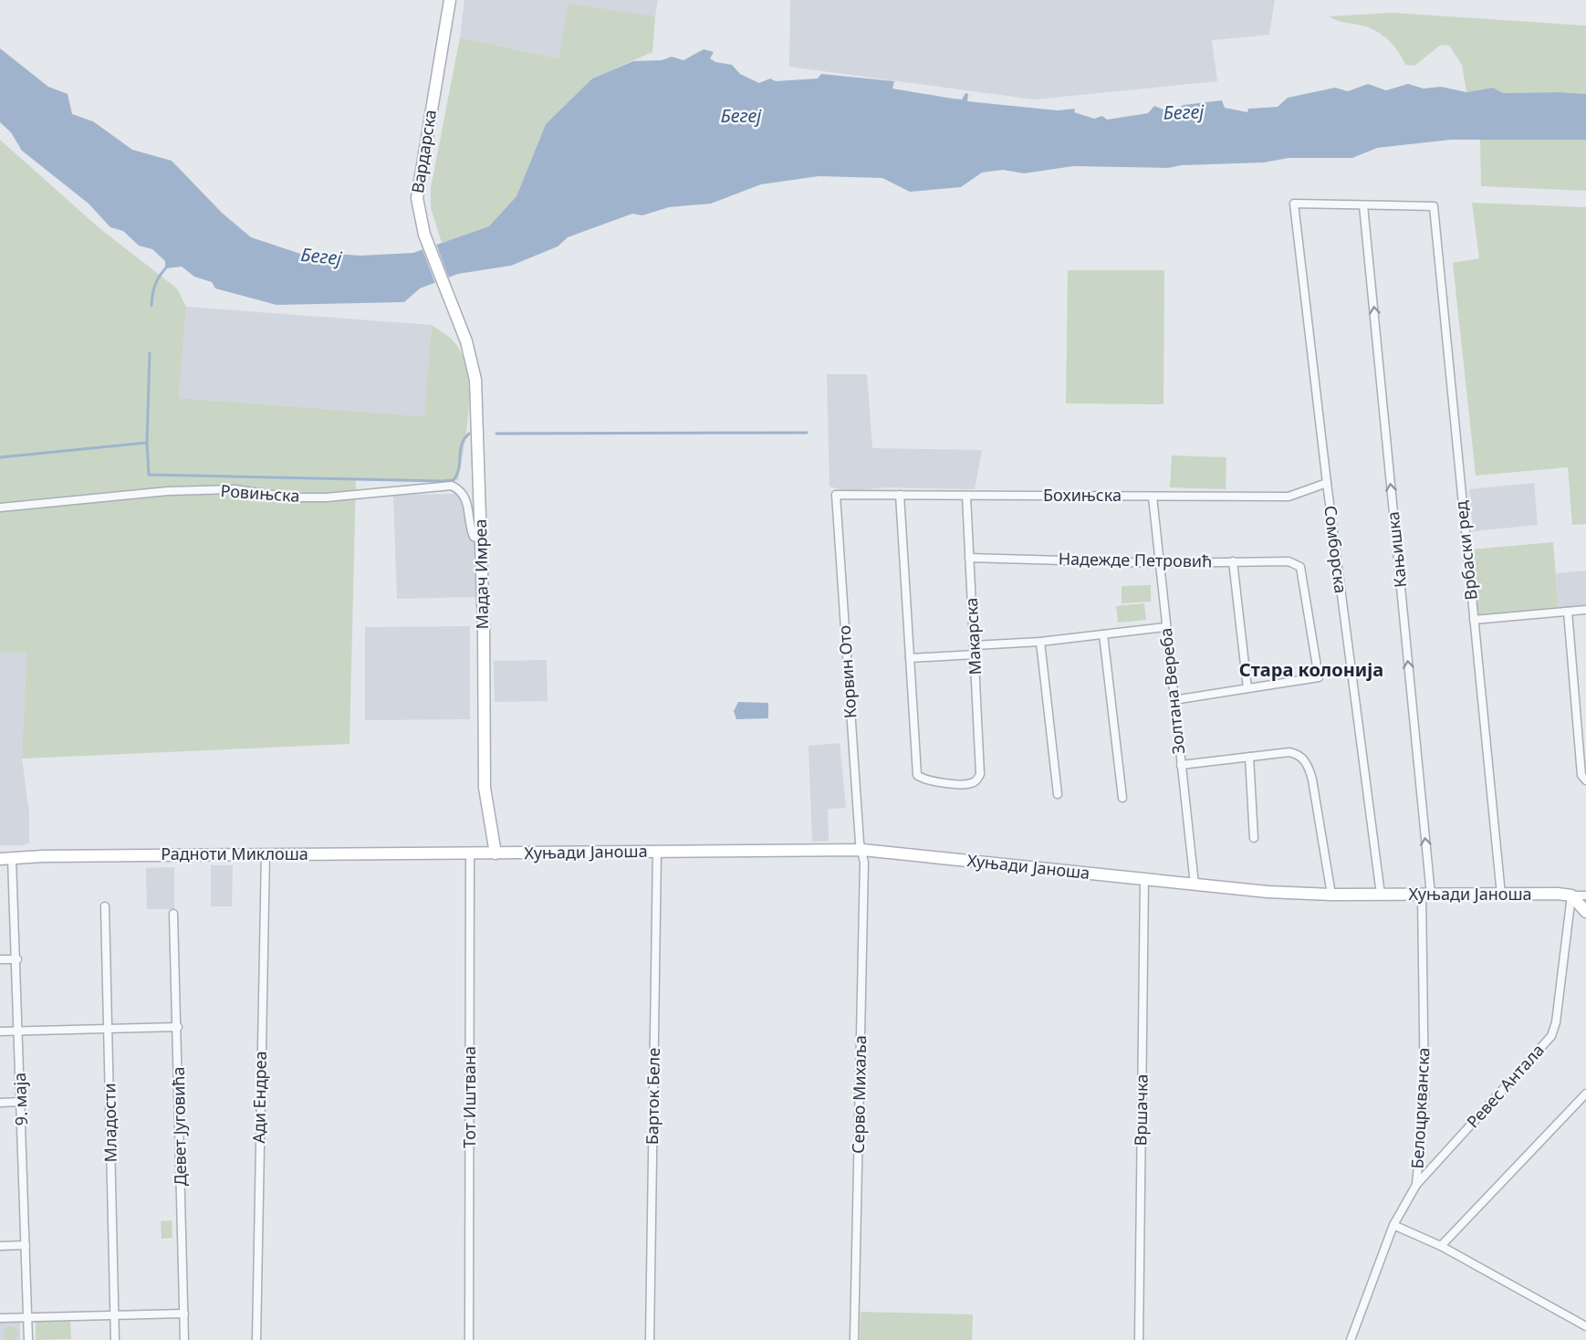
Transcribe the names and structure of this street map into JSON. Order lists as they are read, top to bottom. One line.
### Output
{"streets":{"street":["Вардарска","Ровињска","Бохињска","Сомборска","Кањишка","Врбаски ред","Надежде Петровић","Мадач Имреа","Макарска","Корвин Ото","Золтана Вереба","Хуњади Јаноша","Радноти Миклоша","Ревес Антала","Серво Михаља","Барток Беле","Ади Ендреа","Тот Иштвана","9. маја","Белоцркванска","Вршачка","Младости","Девет Југовића"]},"crossings":[["Вардарска","Мадач Имреа"],["Ровињска","Мадач Имреа"],["Бохињска","Сомборска"],["Бохињска","Макарска"],["Бохињска","Корвин Ото"],["Бохињска","Золтана Вереба"],["Сомборска","Кањишка"],["Сомборска","Врбаски ред"],["Сомборска","Хуњади Јаноша"],["Кањишка","Врбаски ред"],["Кањишка","Хуњади Јаноша"],["Кањишка","Белоцркванска"],["Врбаски ред","Хуњади Јаноша"],["Надежде Петровић","Макарска"],["Надежде Петровић","Золтана Вереба"],["Мадач Имреа","Хуњади Јаноша"],["Корвин Ото","Хуњади Јаноша"],["Корвин Ото","Серво Михаља"],["Золтана Вереба","Хуњади Јаноша"],["Хуњади Јаноша","Радноти Миклоша"],["Хуњади Јаноша","Ревес Антала"],["Хуњади Јаноша","Серво Михаља"],["Хуњади Јаноша","Барток Беле"],["Хуњади Јаноша","Тот Иштвана"],["Хуњади Јаноша","Белоцркванска"],["Хуњади Јаноша","Вршачка"],["Радноти Миклоша","Ади Ендреа"],["Радноти Миклоша","Тот Иштвана"],["Радноти Миклоша","9. маја"],["Ревес Антала","Белоцркванска"]],"one_way":["Кањишка"],"districts":["Стара колонија"],"water":["Бегеј"]}
